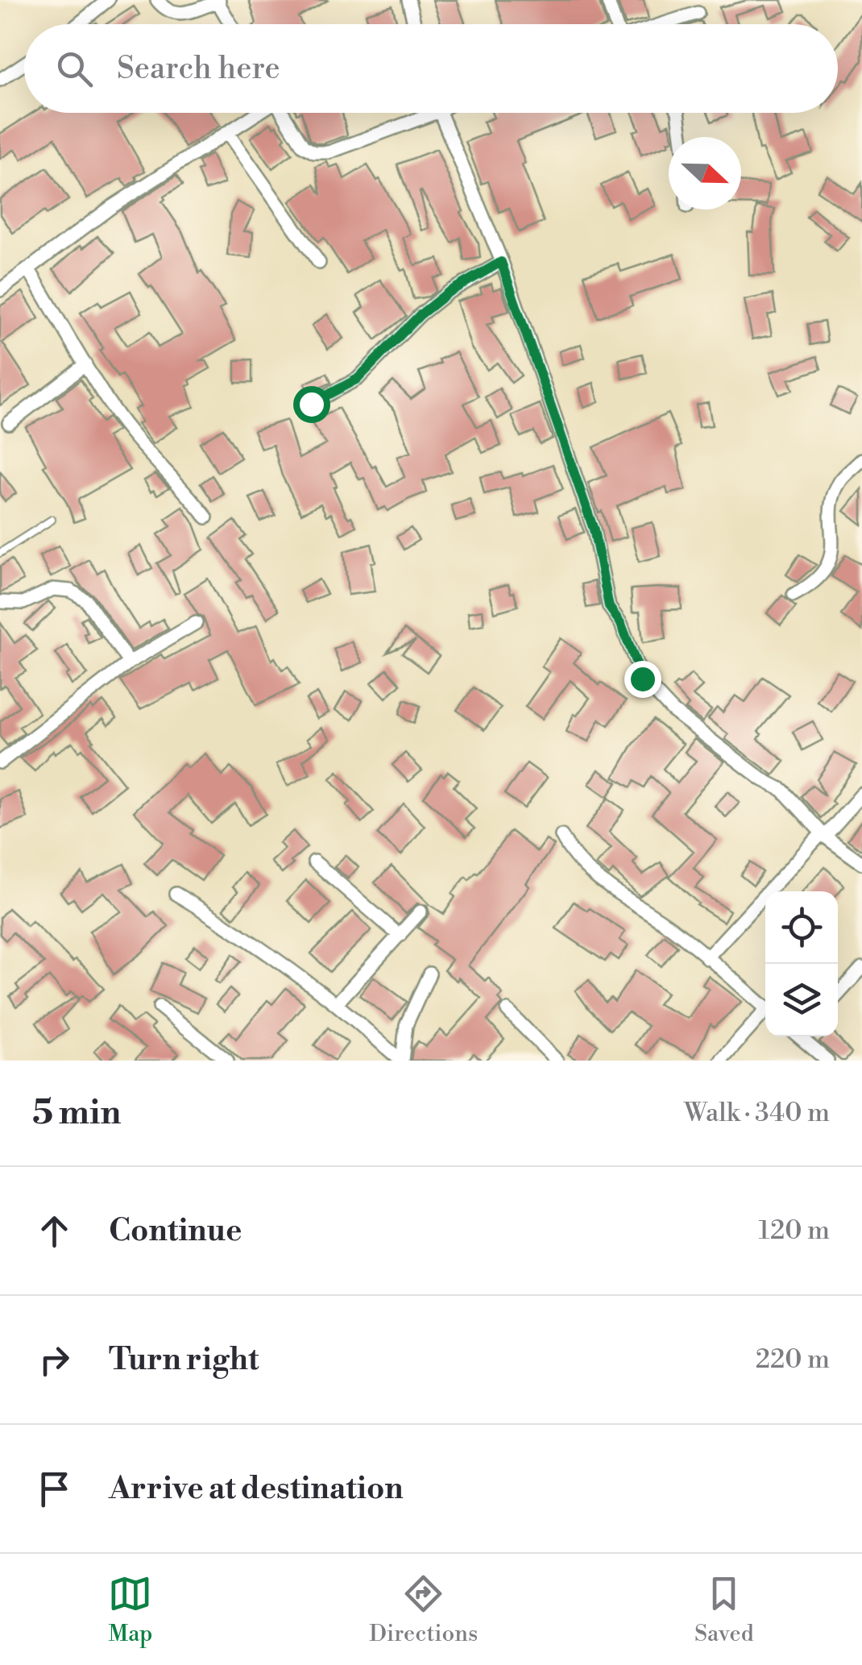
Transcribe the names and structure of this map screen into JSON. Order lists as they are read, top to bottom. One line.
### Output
{"north":"right","page":{"search":"Search here","heading":["5 min","Walk · 340 m"],"list":[["Continue","120 m"],["Turn right","220 m"],"Arrive at destination"],"nav":["Map","Directions","Saved"]}}
